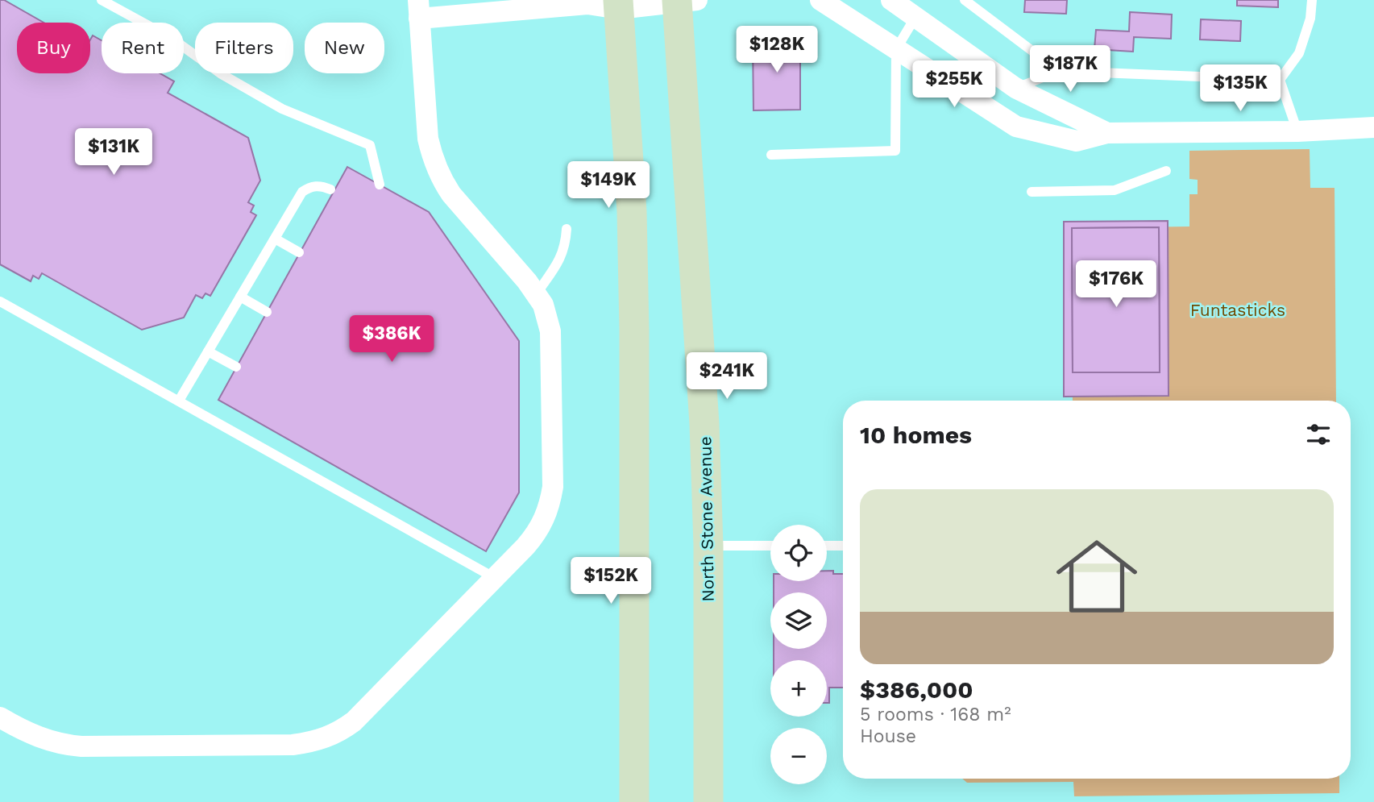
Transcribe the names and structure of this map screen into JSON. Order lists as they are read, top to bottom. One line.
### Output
{"streets":{"main road":["North Stone Avenue"]},"parks":["Funtasticks"],"page":{"chip":["Buy","Rent","Filters","New"],"price":["$128K","$187K","$255K","$135K","$131K","$149K","$176K","$386K","$241K","$152K"],"heading":"10 homes","list":[{"name":"$386,000","note":"5 rooms · 168 m² · House"}],"map_buttons":["+","−"]}}
